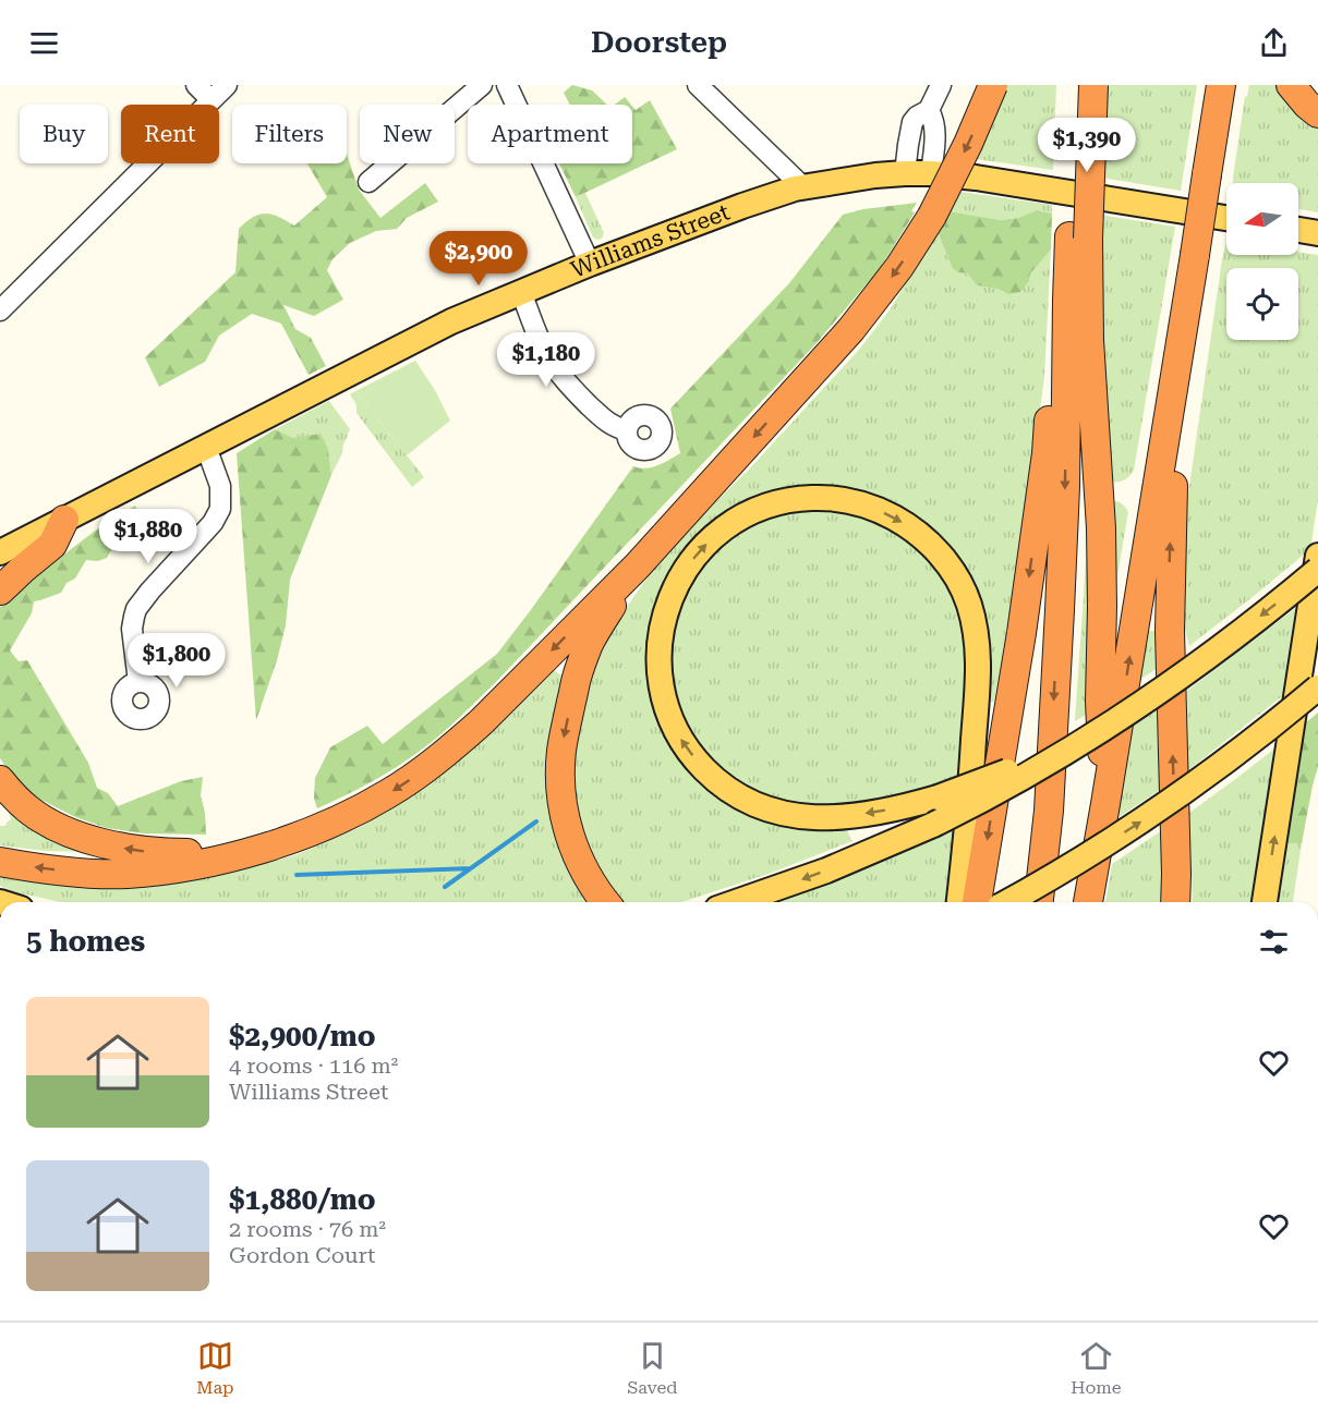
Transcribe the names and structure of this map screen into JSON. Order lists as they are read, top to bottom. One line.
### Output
{"streets":{"main road":["Williams Street"]},"north":"left","page":{"header":"Doorstep","chip":["Buy","Rent","Filters","New","Apartment"],"price":["$1,390","$2,900","$1,180","$1,880","$1,800"],"heading":"5 homes","list":[{"name":"$2,900/mo","note":"4 rooms · 116 m² · Williams Street"},{"name":"$1,880/mo","note":"2 rooms · 76 m² · Gordon Court"}],"tabs":["Map","Saved","Home"]}}
